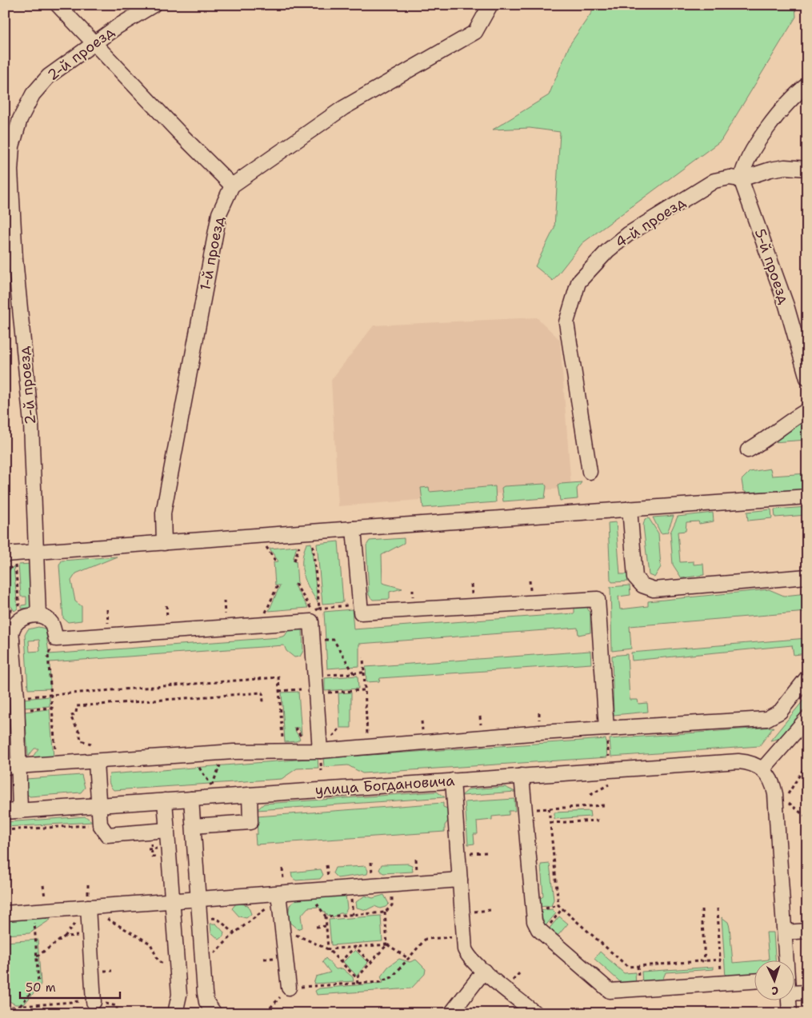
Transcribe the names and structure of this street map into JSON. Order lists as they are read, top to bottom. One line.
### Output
{"streets":{"street":["2-й проезд","4-й проезд","1-й проезд","5-й проезд","улица Богдановича"]},"crossings":[["4-й проезд","5-й проезд"]],"scale_bar":"50 m","north":"bottom"}
